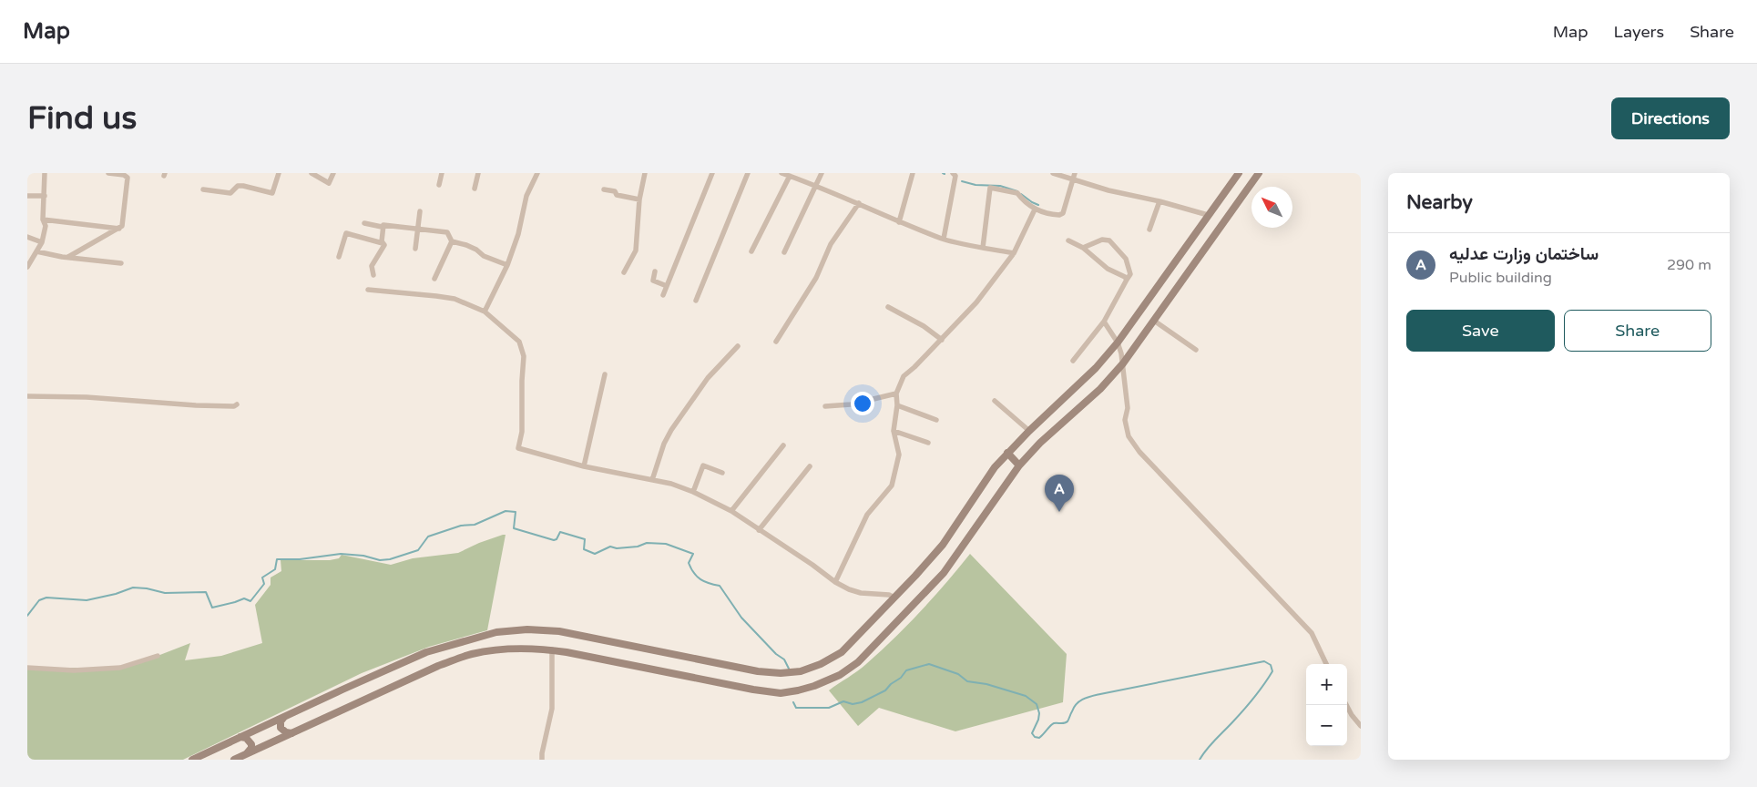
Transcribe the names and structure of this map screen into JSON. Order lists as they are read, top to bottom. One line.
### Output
{"north":"top left","page":{"header":"Map","nav":["Map","Layers","Share"],"buttons":["Directions",["Save","Share"]],"title":"Find us","heading":"Nearby","list":[{"mark":"A","name":"ساختمان وزارت عدلیه","note":"Public building","value":"290 m"}],"pins":"A","map_buttons":["+","−"]}}
